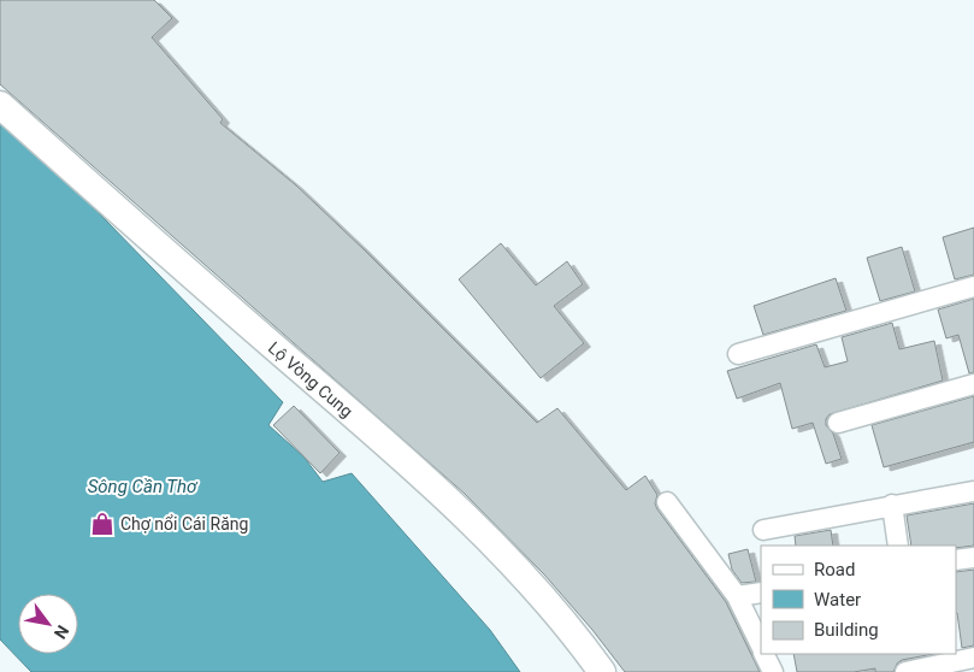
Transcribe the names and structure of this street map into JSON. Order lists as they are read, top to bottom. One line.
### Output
{"streets":{"main road":["Lộ Vòng Cung"]},"water":["Sông Cần Thơ"],"places":{"shop":["Chợ nổi Cái Răng"]},"legend":["Road","Water","Building"],"north":"bottom right"}
